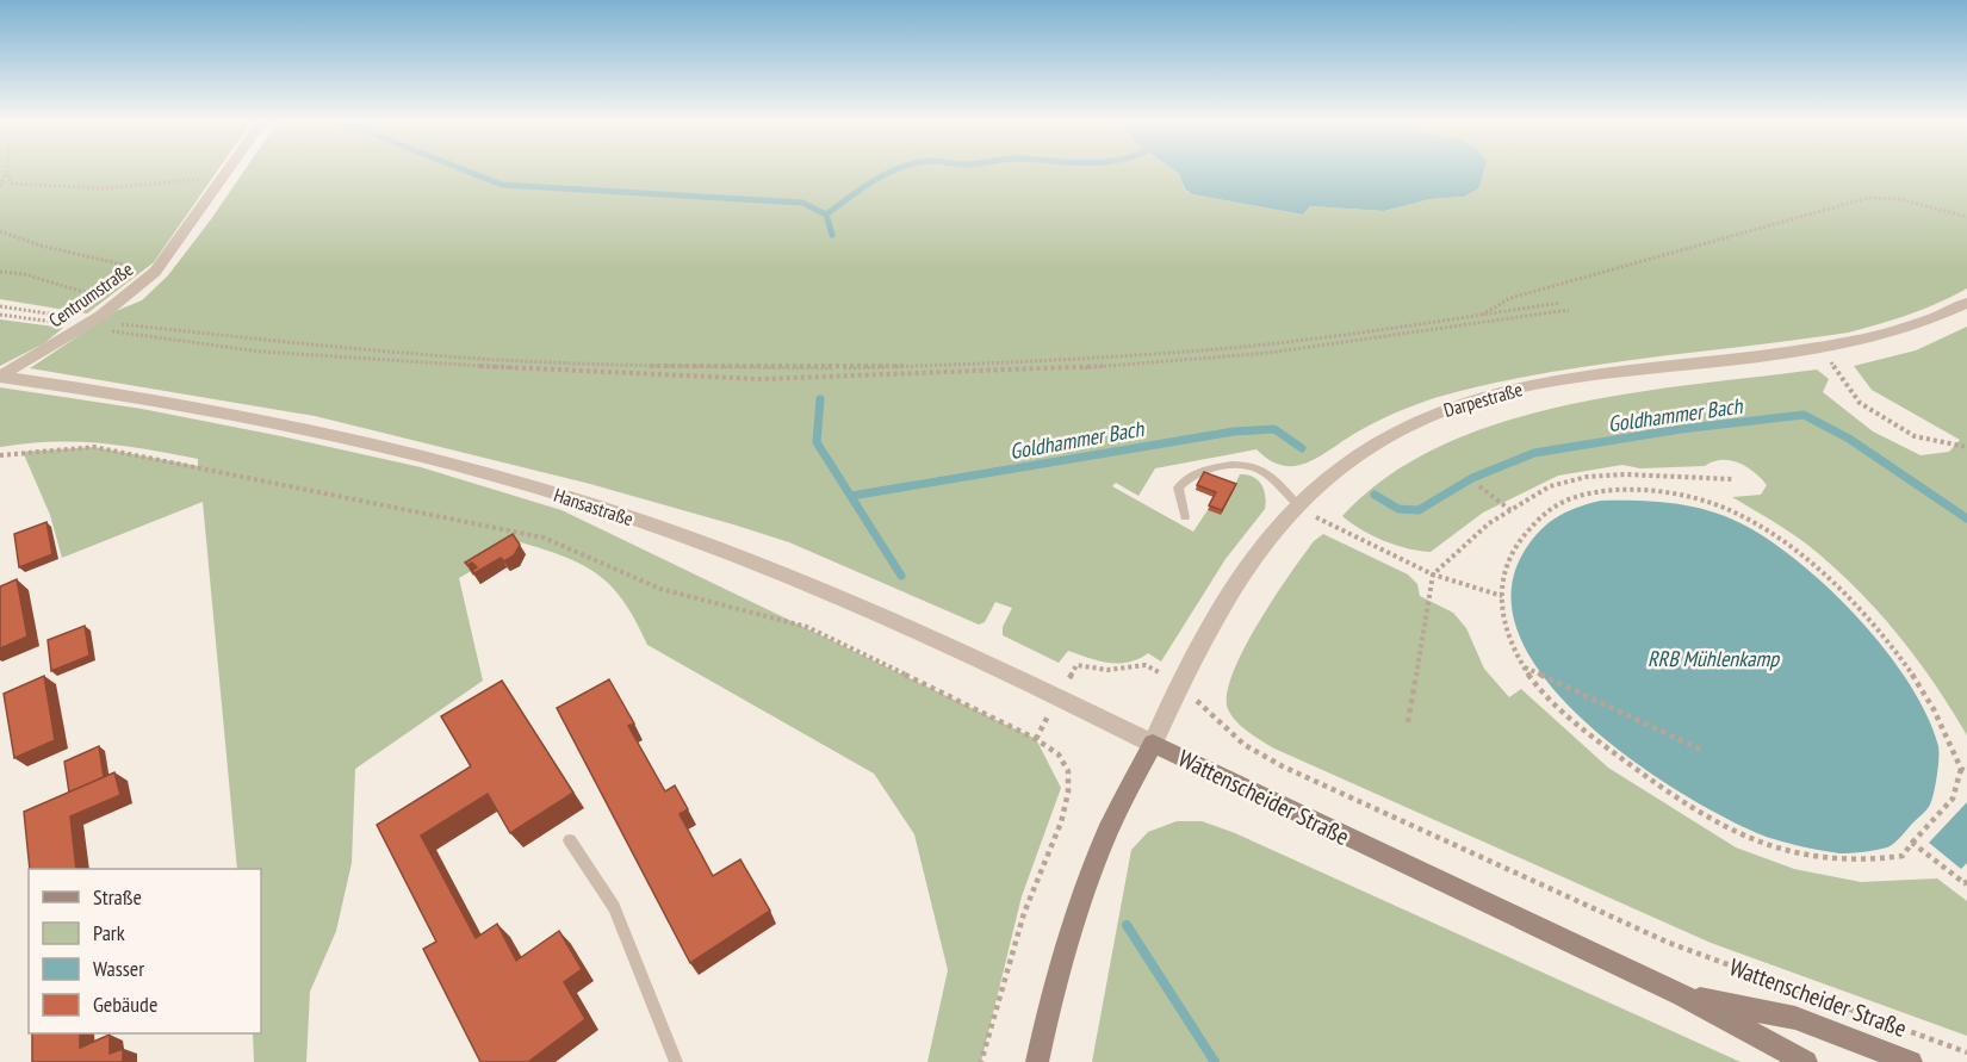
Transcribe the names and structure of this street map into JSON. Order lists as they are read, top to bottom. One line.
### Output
{"streets":{"main road":["Wattenscheider Straße"],"street":["Centrumstraße","Darpestraße","Hansastraße"]},"crossings":[["Centrumstraße","Hansastraße"],["Darpestraße","Hansastraße"],["Darpestraße","Wattenscheider Straße"],["Hansastraße","Wattenscheider Straße"]],"water":["Goldhammer Bach","RRB Mühlenkamp"],"legend":["Straße","Park","Wasser","Gebäude"]}
